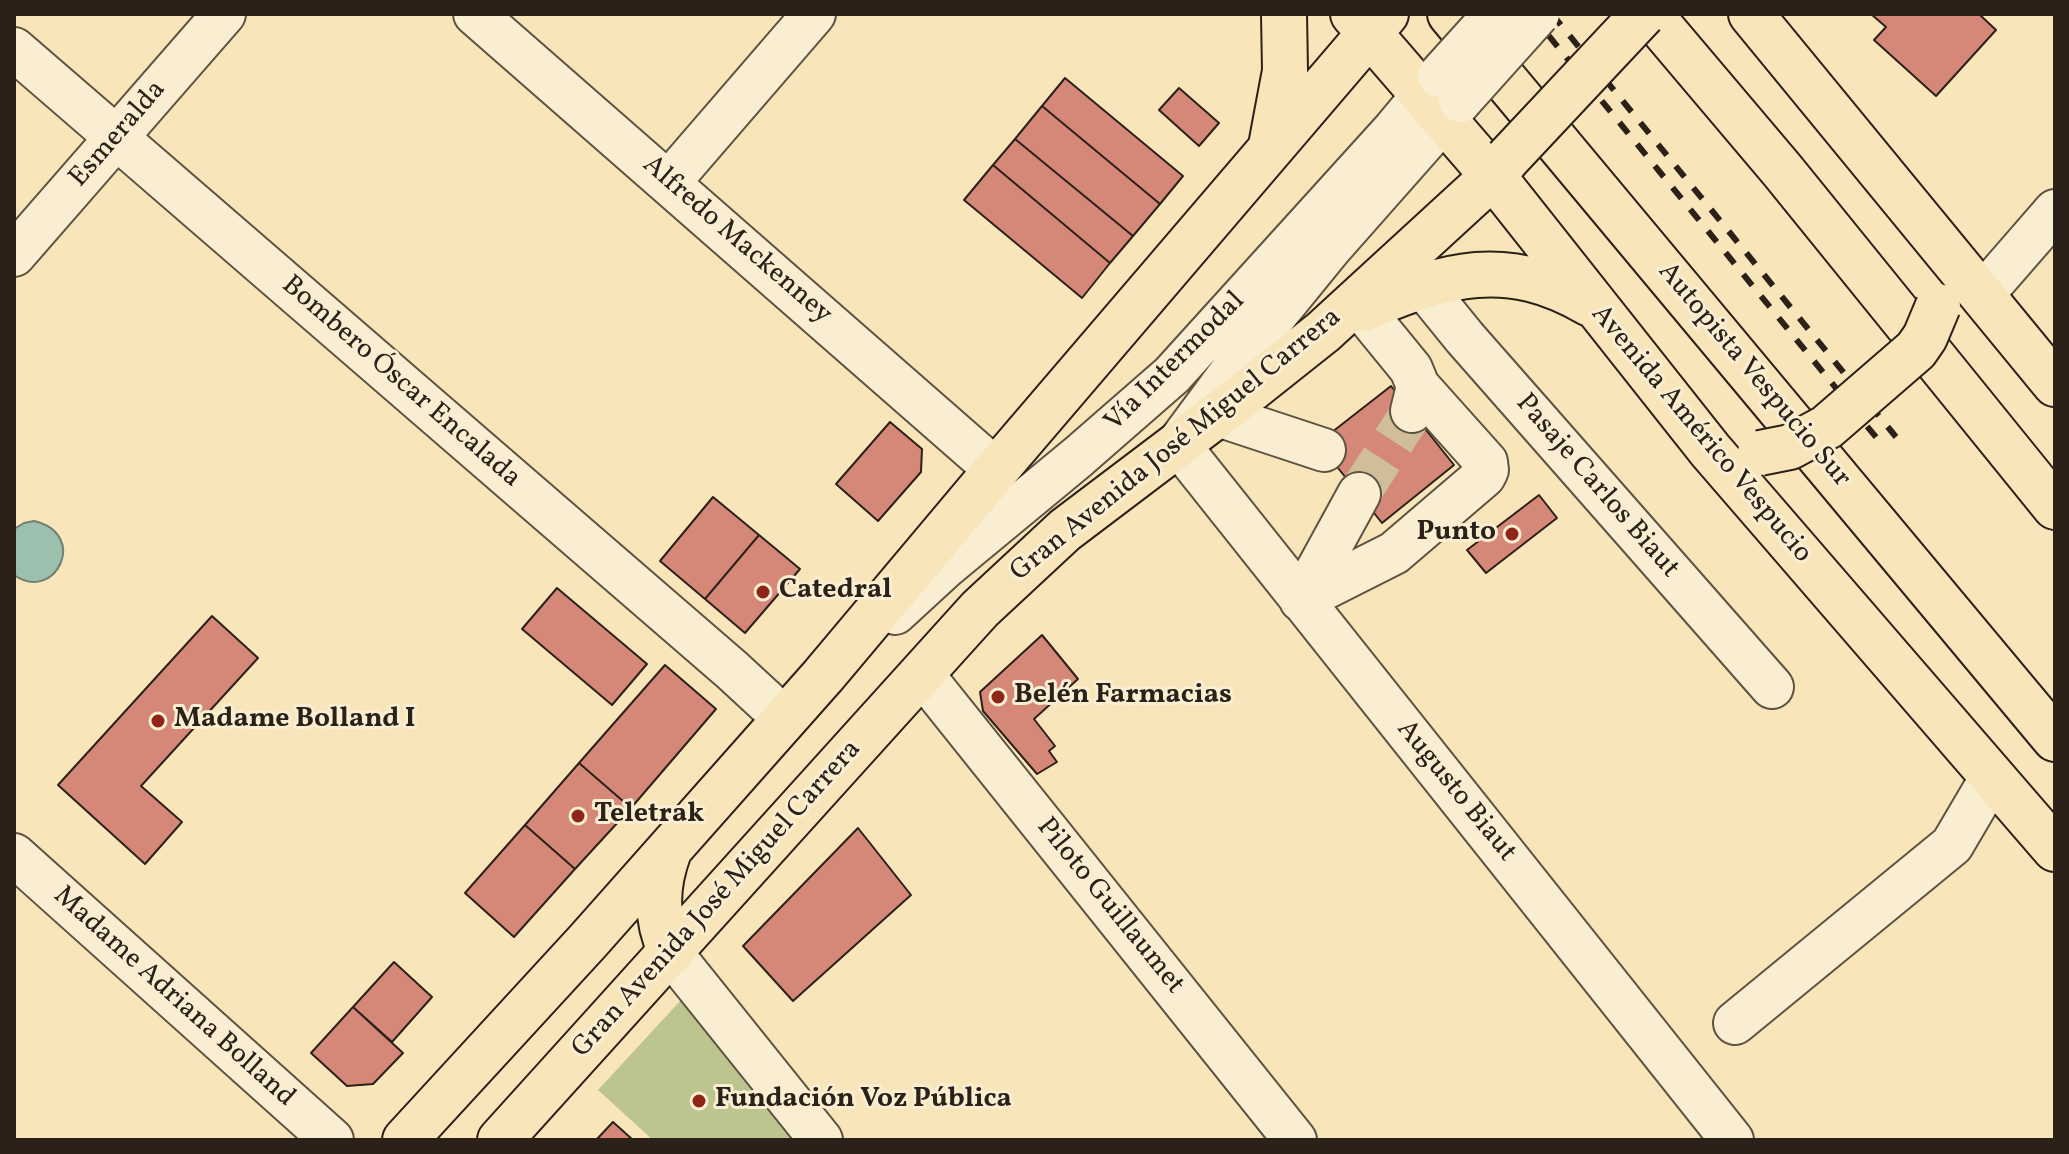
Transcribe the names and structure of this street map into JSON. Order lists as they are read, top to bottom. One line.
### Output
{"streets":{"main road":["Autopista Vespucio Sur","Avenida Américo Vespucio","Gran Avenida José Miguel Carrera"],"street":["Esmeralda","Alfredo Mackenney","Vía Intermodal","Bombero Óscar Encalada","Pasaje Carlos Biaut","Augusto Biaut","Piloto Guillaumet","Madame Adriana Bolland"]},"crossings":[["Esmeralda","Bombero Óscar Encalada"],["Vía Intermodal","Avenida Américo Vespucio"],["Vía Intermodal","Gran Avenida José Miguel Carrera"],["Vía Intermodal","Augusto Biaut"],["Avenida Américo Vespucio","Gran Avenida José Miguel Carrera"],["Gran Avenida José Miguel Carrera","Augusto Biaut"],["Gran Avenida José Miguel Carrera","Piloto Guillaumet"]],"places":["Punto","Catedral","Belén Farmacias","Madame Bolland I","Teletrak","Fundación Voz Pública"]}
